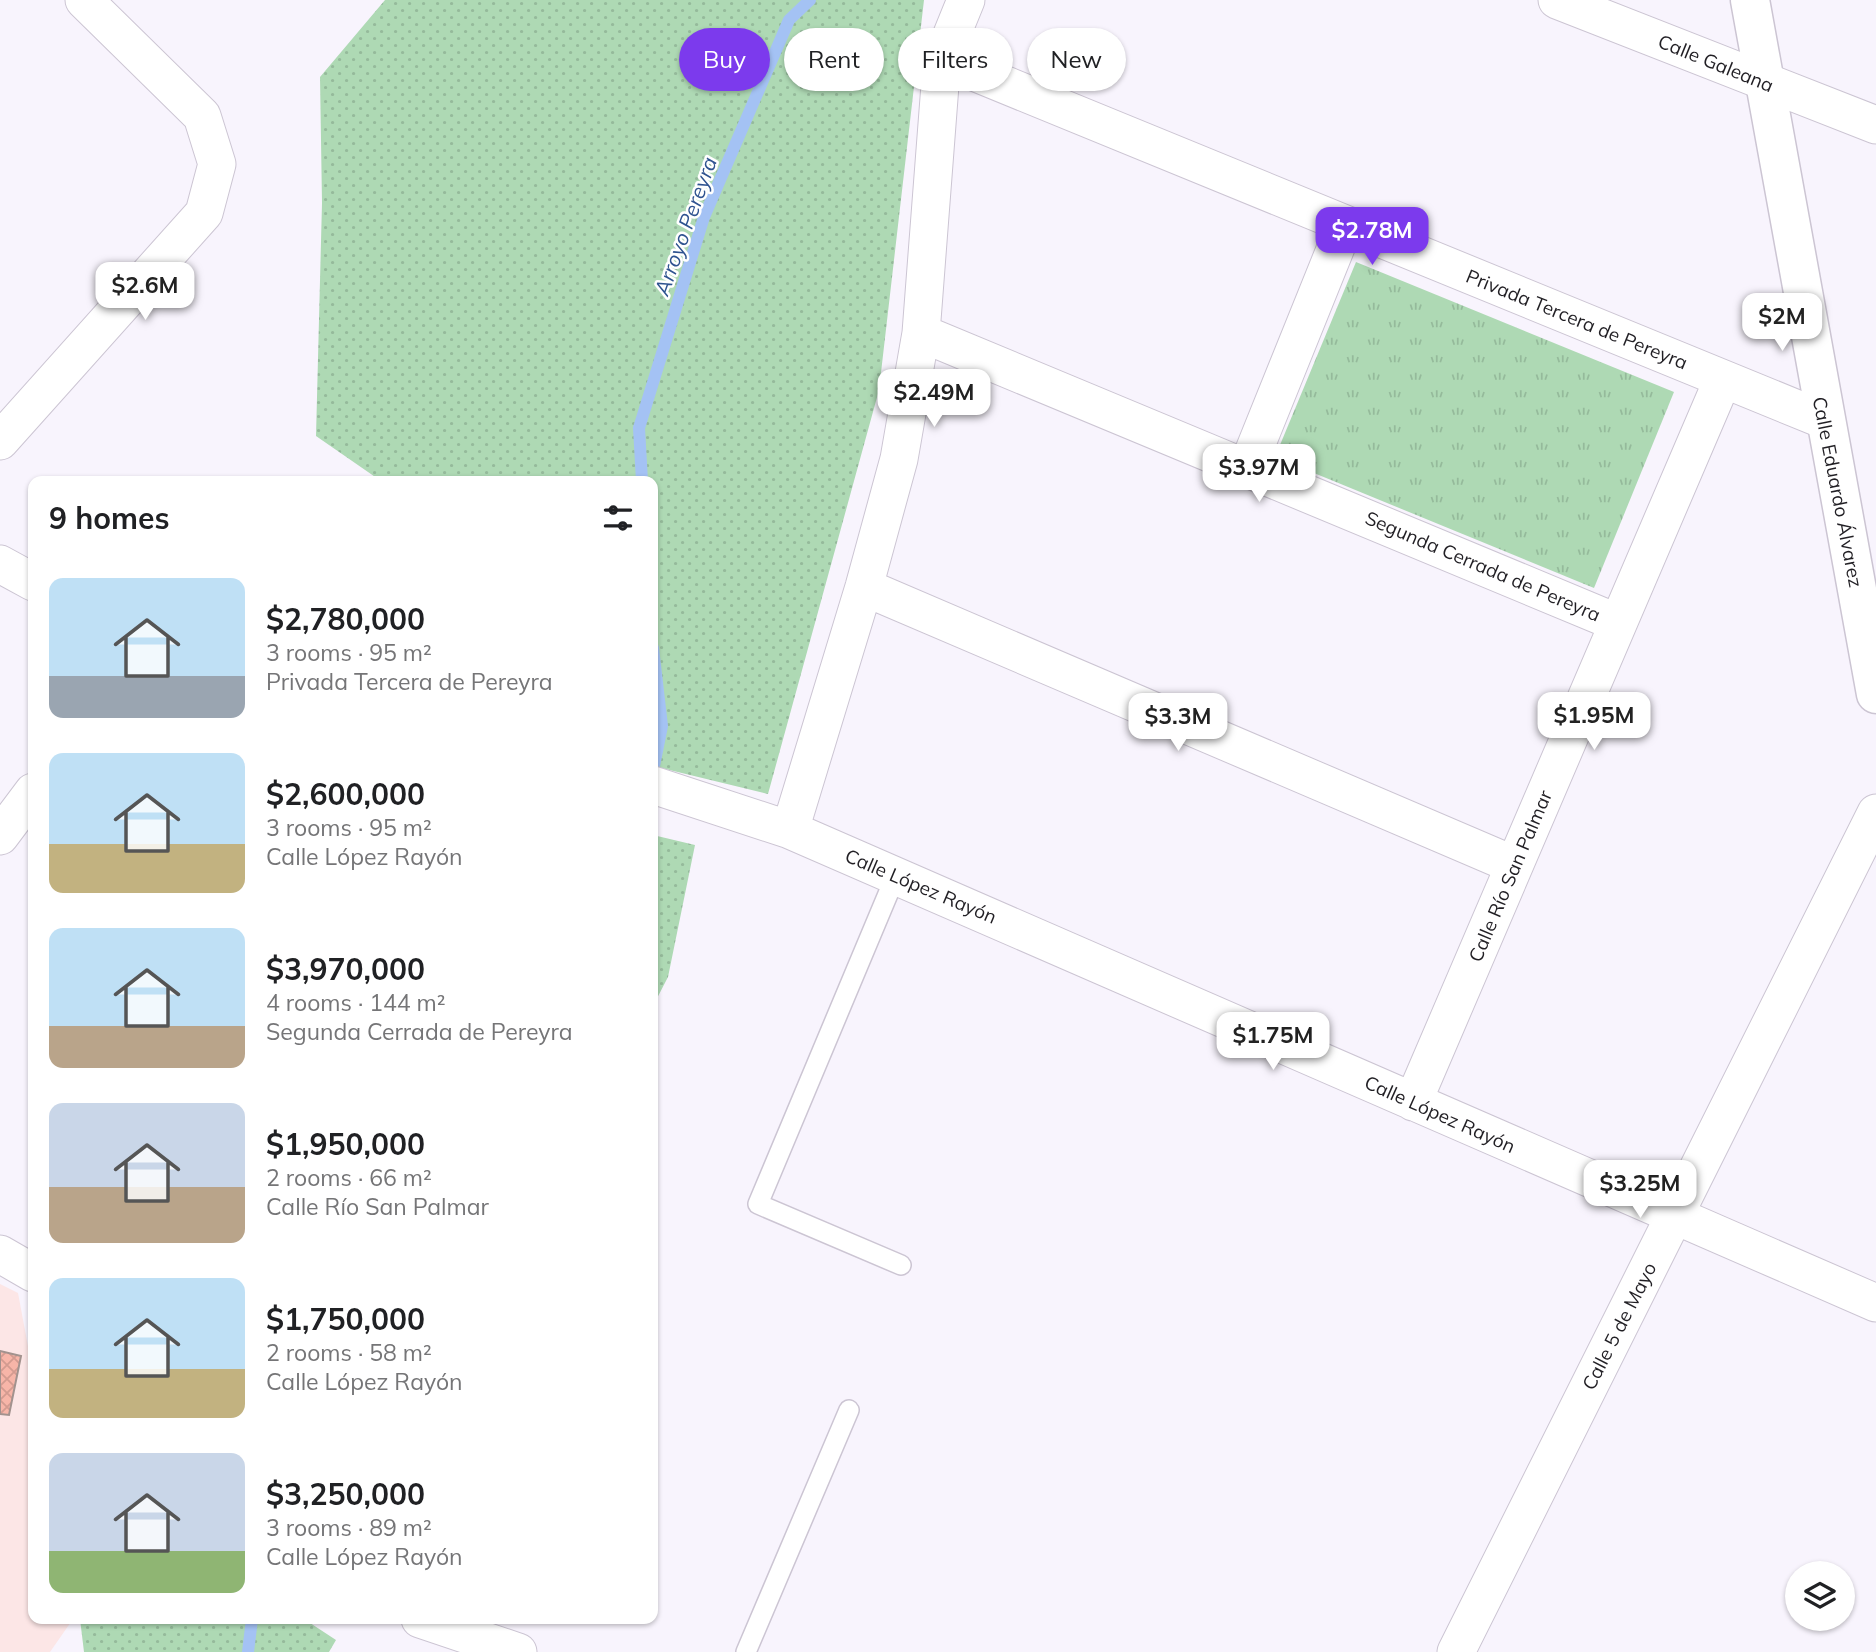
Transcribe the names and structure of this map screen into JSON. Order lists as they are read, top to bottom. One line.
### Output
{"streets":{"street":["Calle Galeana","Privada Tercera de Pereyra","Calle Eduardo Álvarez","Segunda Cerrada de Pereyra","Calle Río San Palmar","Calle López Rayón","Calle 5 de Mayo"]},"crossings":[["Calle Galeana","Calle Eduardo Álvarez"],["Privada Tercera de Pereyra","Calle Eduardo Álvarez"],["Privada Tercera de Pereyra","Calle Río San Palmar"],["Segunda Cerrada de Pereyra","Calle Río San Palmar"],["Calle Río San Palmar","Calle López Rayón"],["Calle López Rayón","Calle 5 de Mayo"]],"water":["Arroyo Pereyra"],"page":{"chip":["Buy","Rent","Filters","New"],"price":["$2.78M","$2.6M","$2M","$2.49M","$3.97M","$1.95M","$3.3M","$1.75M","$3.25M"],"heading":"9 homes","list":[{"name":"$2,780,000","note":"3 rooms · 95 m² · Privada Tercera de Pereyra"},{"name":"$2,600,000","note":"3 rooms · 95 m² · Calle López Rayón"},{"name":"$3,970,000","note":"4 rooms · 144 m² · Segunda Cerrada de Pereyra"},{"name":"$1,950,000","note":"2 rooms · 66 m² · Calle Río San Palmar"},{"name":"$1,750,000","note":"2 rooms · 58 m² · Calle López Rayón"},{"name":"$3,250,000","note":"3 rooms · 89 m² · Calle López Rayón"}]}}
